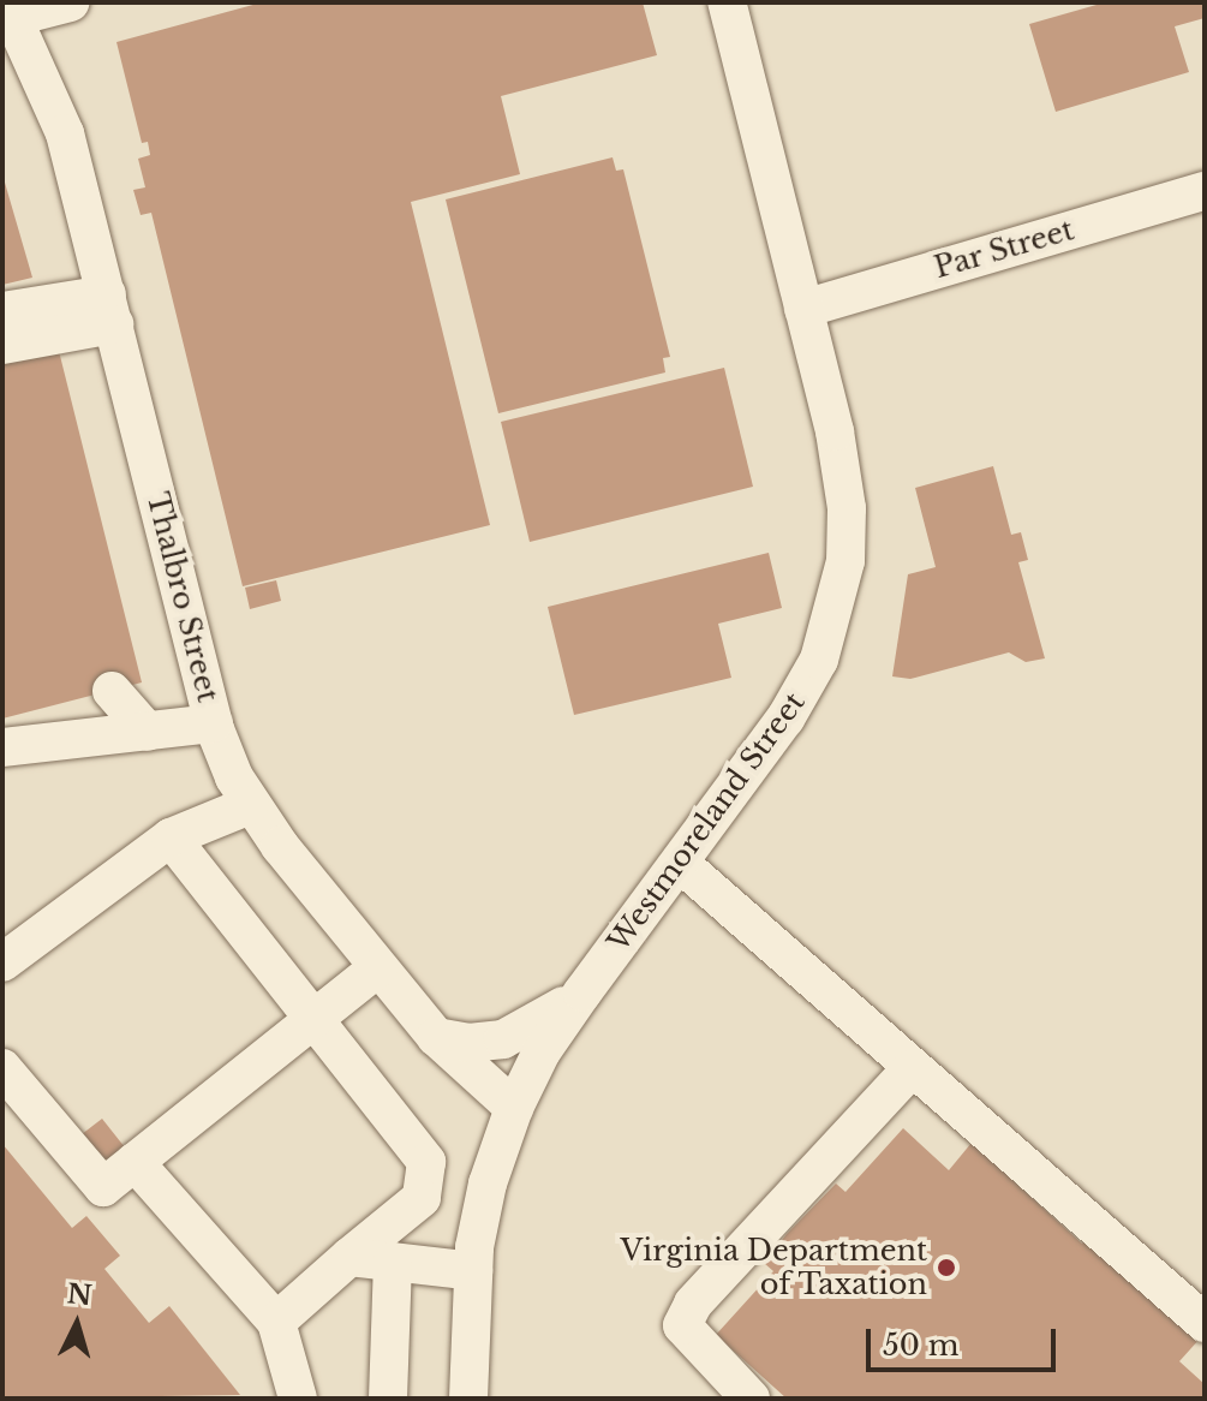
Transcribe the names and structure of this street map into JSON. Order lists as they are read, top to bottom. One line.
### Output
{"streets":{"street":["Par Street","Thalbro Street","Westmoreland Street"]},"crossings":[["Par Street","Westmoreland Street"],["Thalbro Street","Westmoreland Street"]],"places":["Virginia Department of Taxation"],"scale_bar":"50 m","north":"top"}
